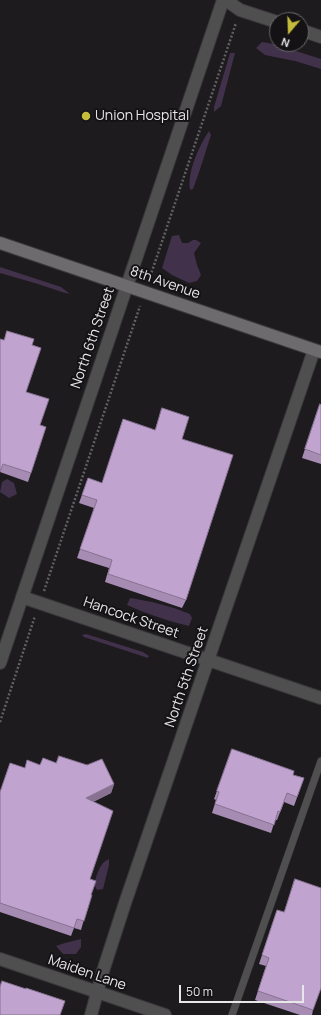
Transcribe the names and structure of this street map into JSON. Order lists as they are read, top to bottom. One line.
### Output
{"streets":{"street":["8th Avenue","North 6th Street","Hancock Street","North 5th Street","Maiden Lane"]},"crossings":[["8th Avenue","North 6th Street"],["8th Avenue","North 5th Street"],["North 6th Street","Hancock Street"],["Hancock Street","North 5th Street"],["North 5th Street","Maiden Lane"]],"places":["Union Hospital"],"scale_bar":"50 m","north":"bottom"}
